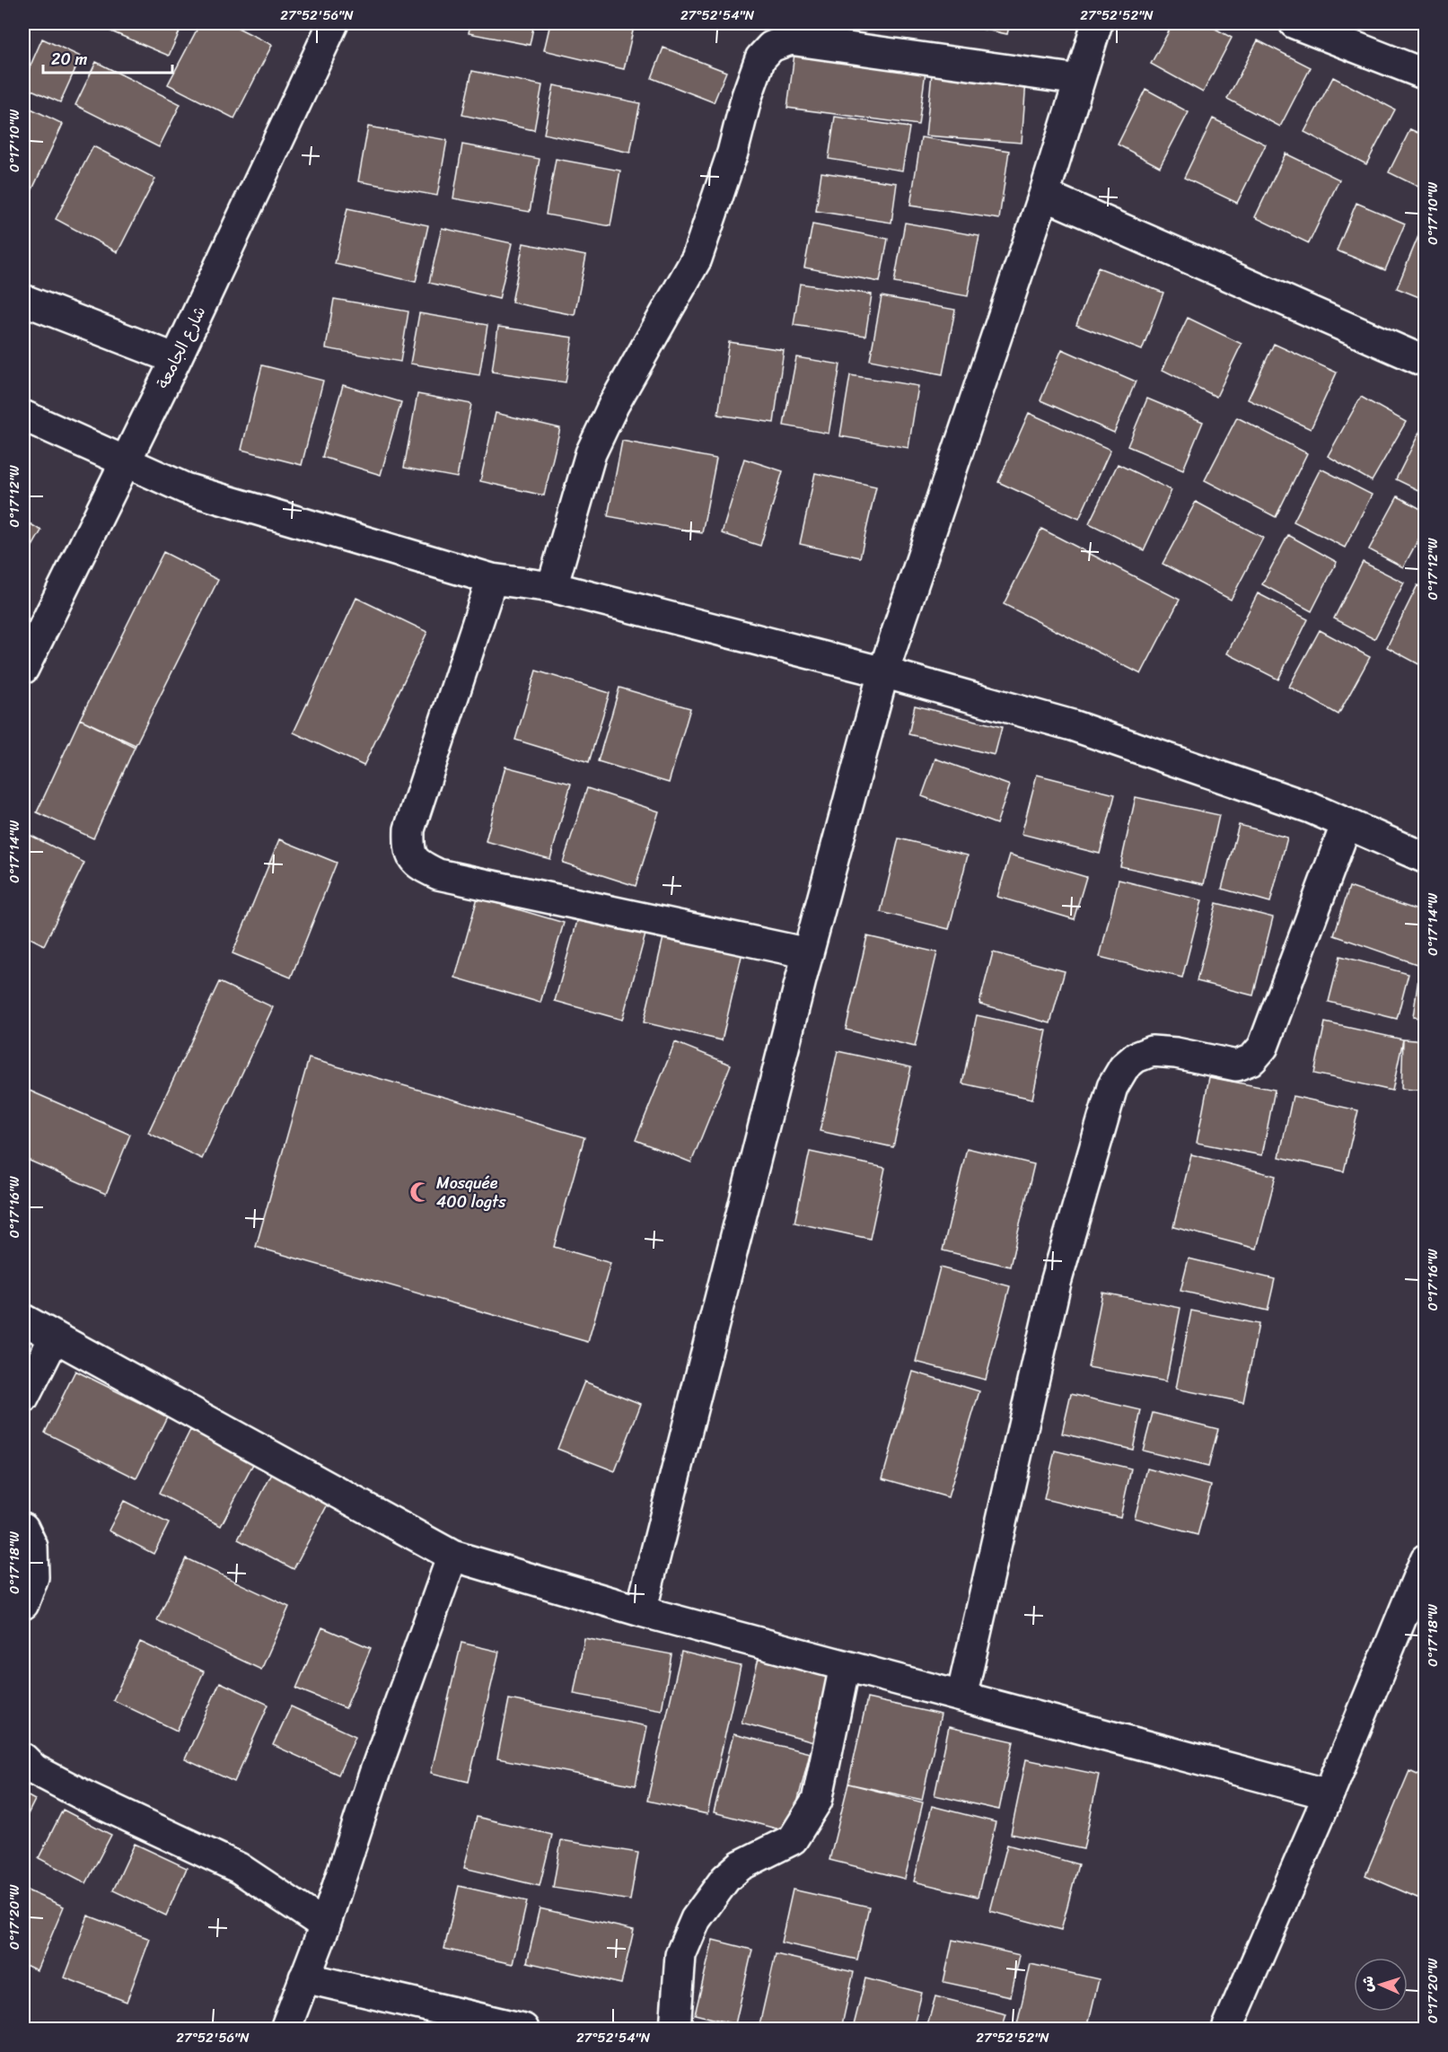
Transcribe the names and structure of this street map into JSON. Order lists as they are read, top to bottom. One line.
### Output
{"streets":{"street":["شارع الجامعة"]},"places":{"mosque":["Mosquée 400 logts"]},"scale_bar":"20 m","north":"left","coordinates":["27°52'56\"N","27°52'54\"N","27°52'52\"N","0°17'10\"W","0°17'12\"W","0°17'14\"W","0°17'16\"W","0°17'18\"W","0°17'20\"W"]}
